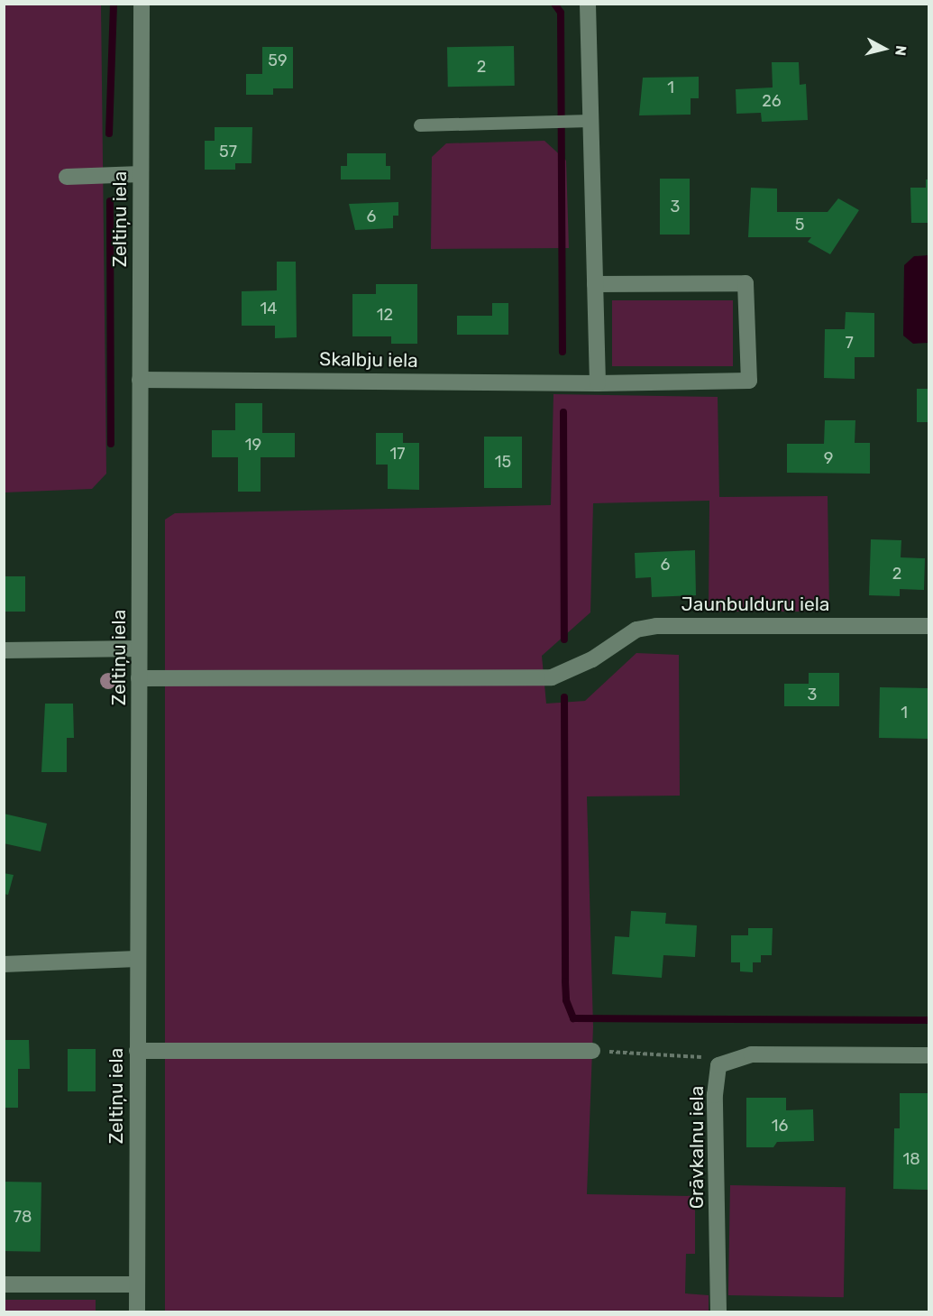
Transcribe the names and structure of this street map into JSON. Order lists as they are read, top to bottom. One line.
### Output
{"streets":{"street":["Zeltiņu iela","Skalbju iela","Jaunbulduru iela","Grāvkalnu iela"]},"crossings":[["Zeltiņu iela","Skalbju iela"],["Zeltiņu iela","Jaunbulduru iela"]],"house_numbers":["59","2","1","26","57","3","6","5","14","12","7","19","17","9","15","6","2","3","1","16","18","78"],"north":"right"}
